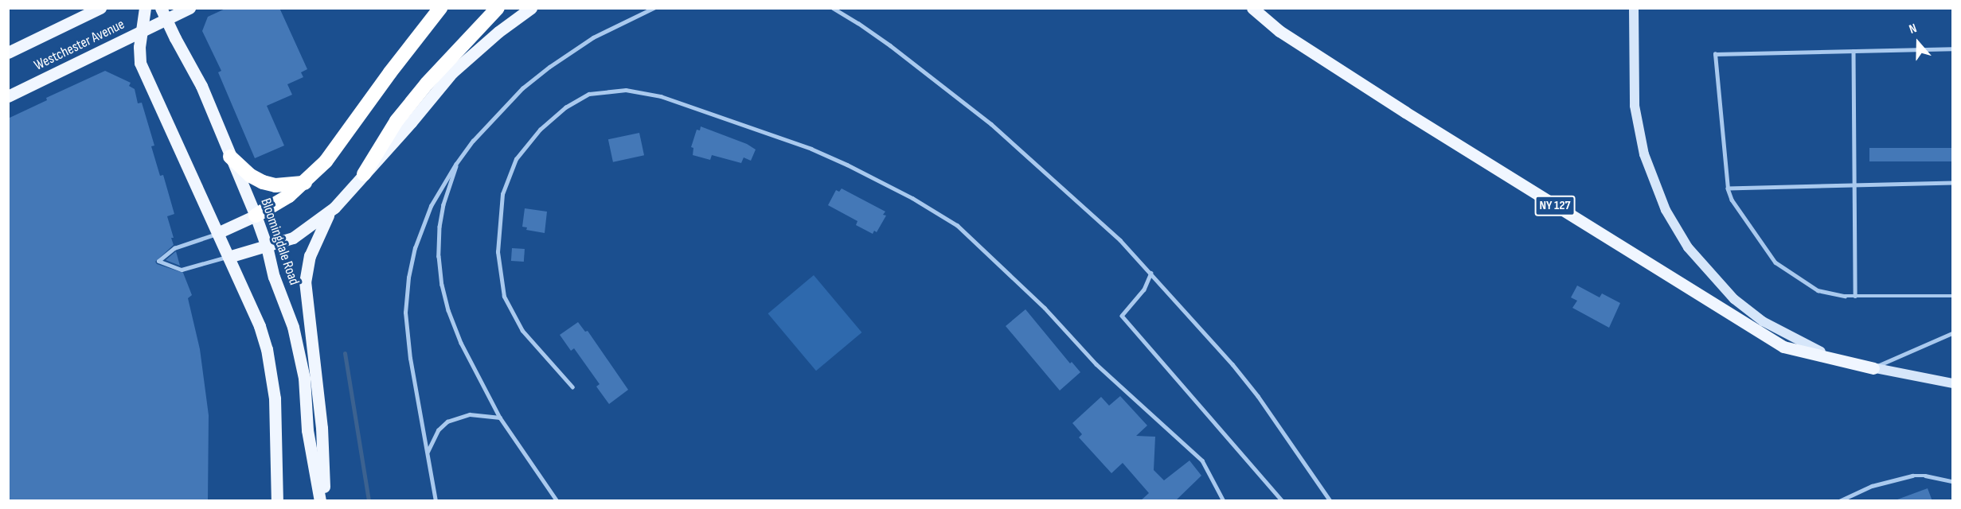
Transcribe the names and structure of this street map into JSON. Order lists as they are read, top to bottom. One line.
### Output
{"streets":{"main road":["Westchester Avenue","NY 127","Bloomingdale Road"]},"crossings":[["Westchester Avenue","Bloomingdale Road"]],"north":"top"}
